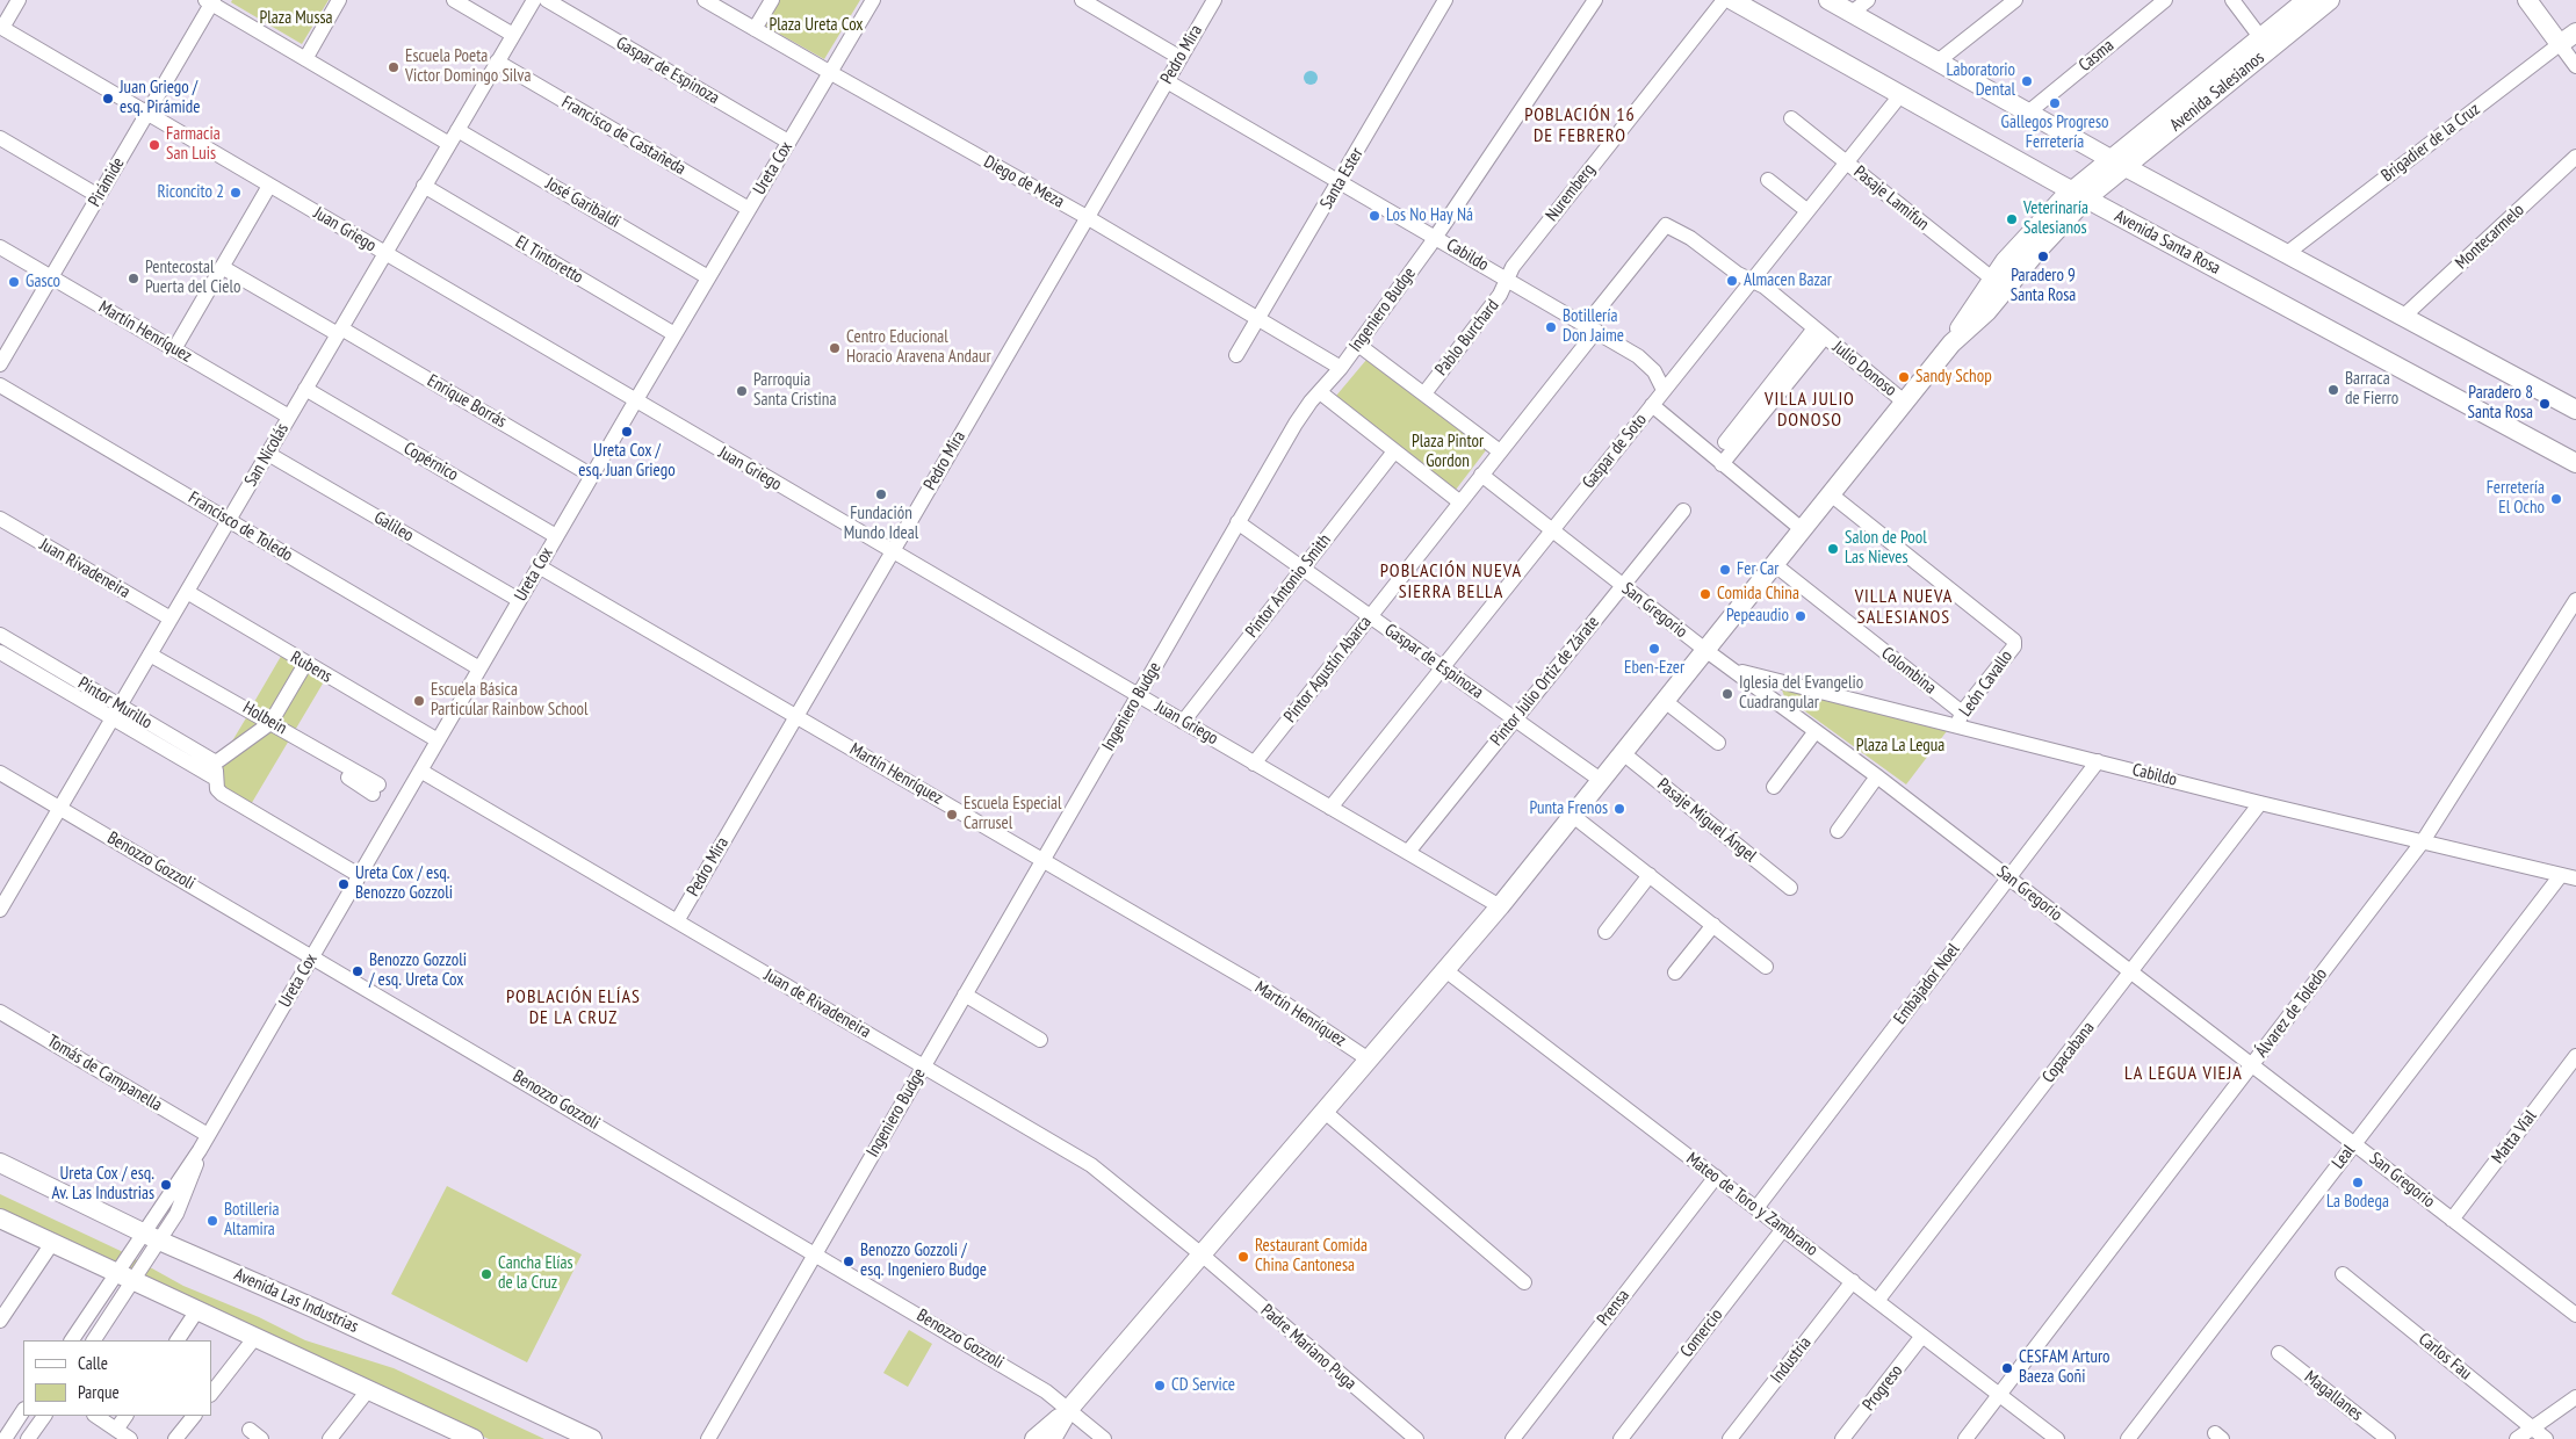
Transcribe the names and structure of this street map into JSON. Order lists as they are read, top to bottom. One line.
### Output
{"streets":{"main road":["Avenida Salesianos","Brigadier de la Cruz","Avenida Santa Rosa","Avenida Las Industrias"],"street":["Pedro Mira","Casma","Gaspar de Espinoza","Francisco de Castañeda","Ureta Cox","Santa Ester","Pirámide","Diego de Meza","Nuremberg","Pasaje Lamifun","José Garibaldi","Juan Griego","Montecarmelo","Cabildo","El Tintoretto","Ingeniero Budge","Martín Henríquez","Pablo Burchard","Julio Donoso","Enrique Borrás","Gaspar de Soto","San Nicolás","Copérnico","Francisco de Toledo","Galileo","Juan Rivadeneira","Pintor Antonio Smith","San Gregorio","Rubens","Pintor Agustín Abarca","Colombina","Pintor Julio Ortiz de Zárate","León Cavallo","Pintor Murillo","Holbein","Pasaje Miguel Ángel","Benozzo Gozzoli","Embajador Noel","Juan de Rivadeneira","Álvarez de Toledo","Copacabana","Tomás de Campanella","Matta Vial","Leal","Mateo de Toro y Zambrano","Prensa","Comercio","Padre Mariano Puga","Carlos Fau","Industria","Progreso","Magallanes"]},"crossings":[["Pedro Mira","Diego de Meza"],["Pedro Mira","Juan Griego"],["Pedro Mira","Cabildo"],["Pedro Mira","Martín Henríquez"],["Pedro Mira","Juan de Rivadeneira"],["Gaspar de Espinoza","Ureta Cox"],["Gaspar de Espinoza","Ingeniero Budge"],["Gaspar de Espinoza","Gaspar de Soto"],["Gaspar de Espinoza","Pintor Antonio Smith"],["Gaspar de Espinoza","Pintor Agustín Abarca"],["Gaspar de Espinoza","Pintor Julio Ortiz de Zárate"],["Avenida Salesianos","Avenida Santa Rosa"],["Francisco de Castañeda","Ureta Cox"],["Francisco de Castañeda","San Nicolás"],["Ureta Cox","Diego de Meza"],["Ureta Cox","José Garibaldi"],["Ureta Cox","Juan Griego"],["Ureta Cox","El Tintoretto"],["Ureta Cox","Martín Henríquez"],["Ureta Cox","Enrique Borrás"],["Ureta Cox","Copérnico"],["Ureta Cox","Francisco de Toledo"],["Ureta Cox","Galileo"],["Ureta Cox","Rubens"],["Ureta Cox","Pintor Murillo"],["Ureta Cox","Benozzo Gozzoli"],["Ureta Cox","Juan de Rivadeneira"],["Ureta Cox","Tomás de Campanella"],["Ureta Cox","Avenida Las Industrias"],["Santa Ester","Diego de Meza"],["Santa Ester","Cabildo"],["Pirámide","Juan Griego"],["Pirámide","Martín Henríquez"],["Diego de Meza","Ingeniero Budge"],["Nuremberg","Cabildo"],["Nuremberg","Pablo Burchard"],["Pasaje Lamifun","Gaspar de Soto"],["José Garibaldi","San Nicolás"],["Juan Griego","Ingeniero Budge"],["Juan Griego","Gaspar de Soto"],["Juan Griego","San Nicolás"],["Juan Griego","Pintor Antonio Smith"],["Juan Griego","Pintor Agustín Abarca"],["Juan Griego","Pintor Julio Ortiz de Zárate"],["Avenida Santa Rosa","Gaspar de Soto"],["Cabildo","Ingeniero Budge"],["Cabildo","Pablo Burchard"],["Cabildo","Gaspar de Soto"],["Cabildo","San Gregorio"],["Cabildo","Pintor Agustín Abarca"],["Cabildo","Colombina"],["Cabildo","León Cavallo"],["Cabildo","Embajador Noel"],["Cabildo","Álvarez de Toledo"],["Cabildo","Copacabana"],["Cabildo","Leal"],["El Tintoretto","San Nicolás"],["Ingeniero Budge","Martín Henríquez"],["Ingeniero Budge","Benozzo Gozzoli"],["Ingeniero Budge","Juan de Rivadeneira"],["Martín Henríquez","San Nicolás"],["Julio Donoso","Gaspar de Soto"],["Julio Donoso","Pintor Agustín Abarca"],["Enrique Borrás","San Nicolás"],["Gaspar de Soto","San Gregorio"],["Gaspar de Soto","Pintor Agustín Abarca"],["San Nicolás","Copérnico"],["San Nicolás","Francisco de Toledo"],["San Nicolás","Galileo"],["San Nicolás","Juan Rivadeneira"],["San Nicolás","Rubens"],["San Nicolás","Pintor Murillo"],["San Nicolás","Holbein"],["San Nicolás","Benozzo Gozzoli"],["San Gregorio","Pintor Agustín Abarca"],["San Gregorio","Pintor Julio Ortiz de Zárate"],["San Gregorio","Embajador Noel"],["San Gregorio","Álvarez de Toledo"],["San Gregorio","Copacabana"],["San Gregorio","Matta Vial"],["San Gregorio","Leal"],["Colombina","León Cavallo"],["Embajador Noel","Mateo de Toro y Zambrano"],["Juan de Rivadeneira","Padre Mariano Puga"],["Álvarez de Toledo","Mateo de Toro y Zambrano"],["Copacabana","Mateo de Toro y Zambrano"],["Mateo de Toro y Zambrano","Prensa"],["Mateo de Toro y Zambrano","Comercio"],["Mateo de Toro y Zambrano","Industria"],["Mateo de Toro y Zambrano","Progreso"]],"districts":["POBLACIÓN 16 DE FEBRERO","VILLA JULIO DONOSO","POBLACIÓN NUEVA SIERRA BELLA","VILLA NUEVA SALESIANOS","POBLACIÓN ELÍAS DE LA CRUZ","LA LEGUA VIEJA"],"parks":["Plaza Mussa","Plaza Ureta Cox","Plaza Pintor Gordon","Plaza La Legua"],"places":["Escuela Poeta Victor Domingo Silva","Laboratorio Dental","Juan Griego / esq. Pirámide","Gallegos Progreso Ferretería","Farmacia San Luis","Riconcito 2","Los No Hay Ná","Veterinaría Salesianos","Paradero 9 Santa Rosa","Pentecostal Puerta del Cielo","Almacen Bazar","Gasco","Botillería Don Jaime","Centro Educional Horacio Aravena Andaur","Sandy Schop","Barraca de Fierro","Parroquia Santa Cristina","Paradero 8 Santa Rosa","Ureta Cox / esq. Juan Griego","Fundación Mundo Ideal","Ferretería El Ocho","Salon de Pool Las Nieves","Fer Car","Comida China","Pepeaudio","Eben-Ezer","Iglesia del Evangelio Cuadrangular","Escuela Básica Particular Rainbow School","Punta Frenos","Escuela Especial Carrusel","Ureta Cox / esq. Benozzo Gozzoli","Benozzo Gozzoli / esq. Ureta Cox","La Bodega","Ureta Cox / esq. Av. Las Industrias","Botilleria Altamira","Restaurant Comida China Cantonesa","Benozzo Gozzoli / esq. Ingeniero Budge","Cancha Elías de la Cruz","CESFAM Arturo Baeza Goñi","CD Service"],"legend":["Calle","Parque"]}
